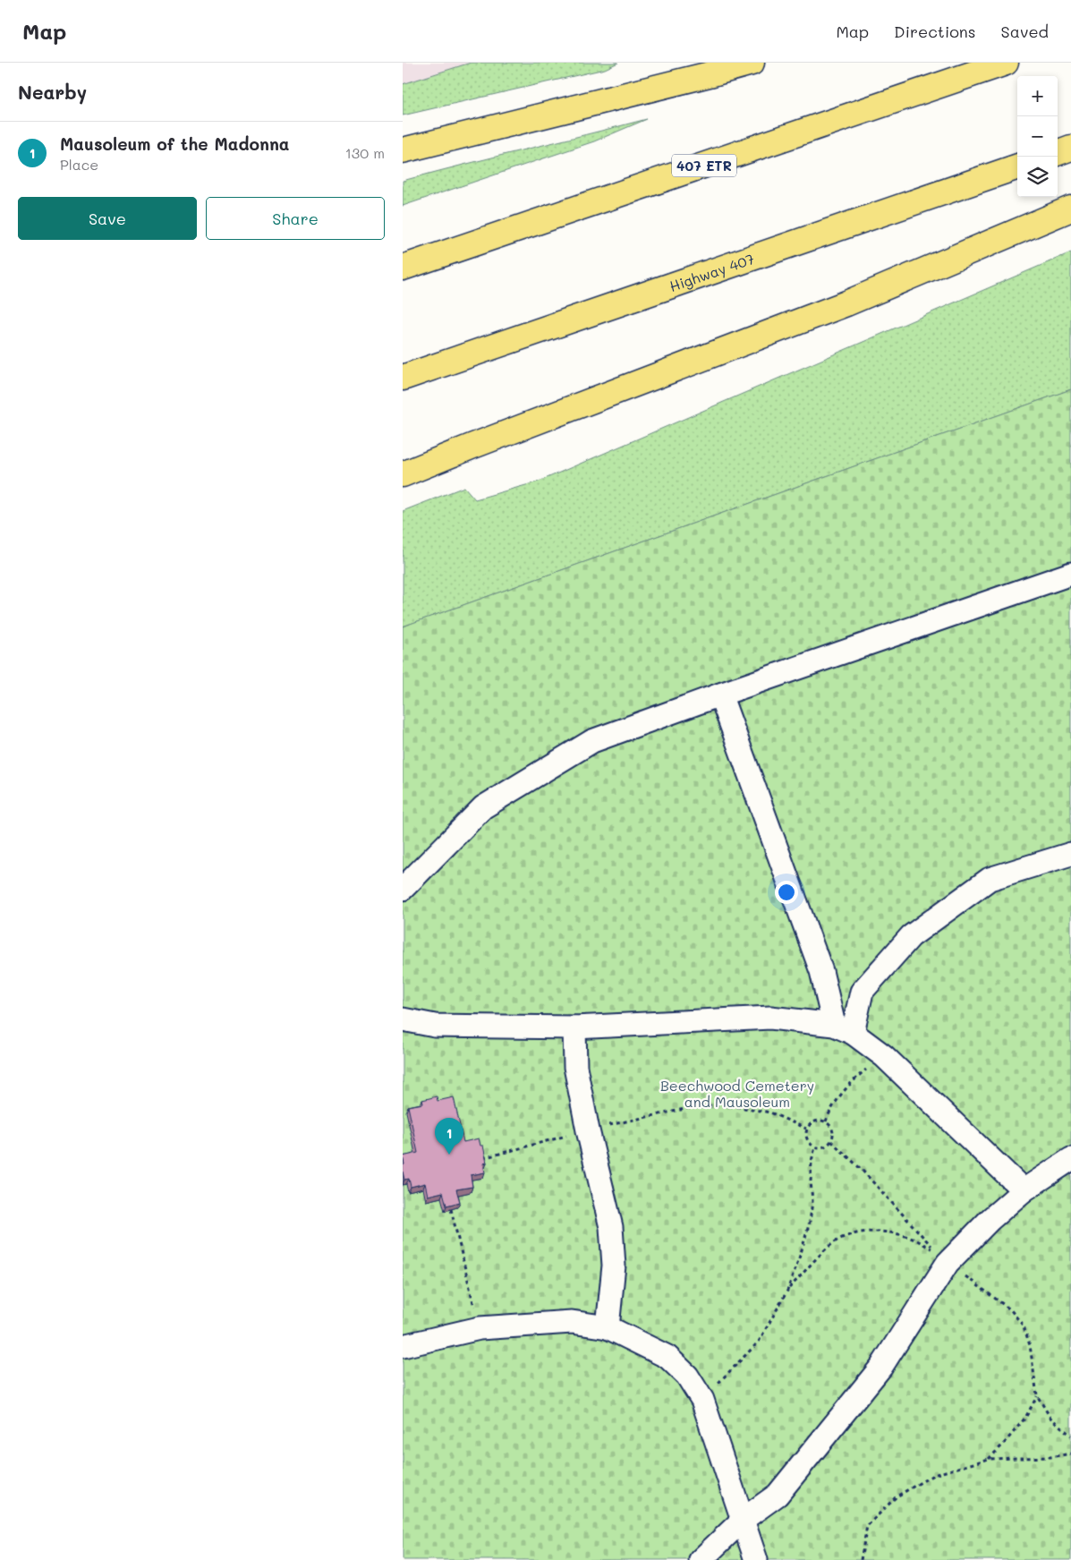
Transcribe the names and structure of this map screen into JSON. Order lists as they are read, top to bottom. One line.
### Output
{"streets":{"highway":["407 ETR","Highway 407"]},"parks":["Beechwood Cemetery and Mausoleum"],"page":{"header":"Map","nav":["Map","Directions","Saved"],"heading":"Nearby","map_buttons":["+","−"],"list":[{"mark":"1","name":"Mausoleum of the Madonna","note":"Place","value":"130 m"}],"buttons":["Save","Share"],"pins":"1"}}
